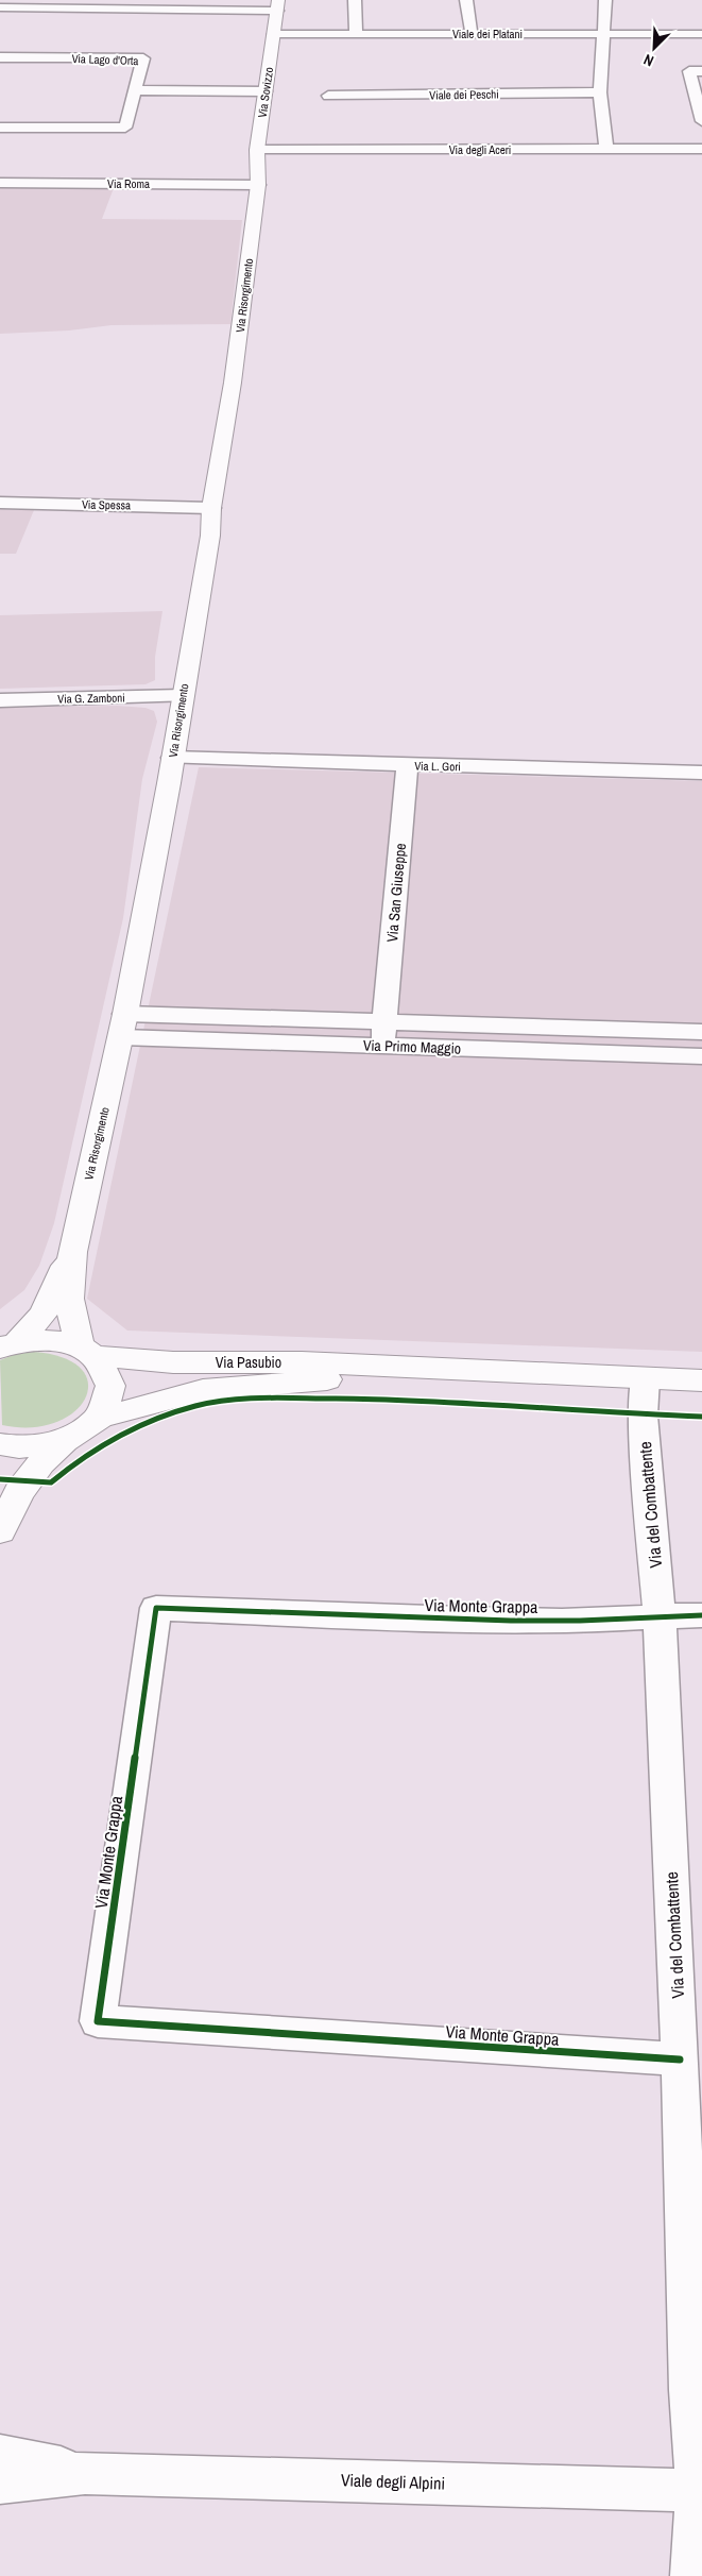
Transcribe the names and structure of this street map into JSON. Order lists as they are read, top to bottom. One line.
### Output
{"streets":{"street":["Viale dei Platani","Via Lago d'Orta","Via Sovizzo","Viale dei Peschi","Via degli Aceri","Via Roma","Via Risorgimento","Via Spessa","Via G. Zamboni","Via L. Gori","Via San Giuseppe","Via Primo Maggio","Via Pasubio","Via del Combattente","Via Monte Grappa","Viale degli Alpini"]},"crossings":[["Viale dei Platani","Via Sovizzo"],["Via Sovizzo","Via degli Aceri"],["Via Sovizzo","Via Roma"],["Via Sovizzo","Via Risorgimento"],["Via Roma","Via Risorgimento"],["Via Risorgimento","Via Spessa"],["Via Risorgimento","Via G. Zamboni"],["Via Risorgimento","Via L. Gori"],["Via Risorgimento","Via Primo Maggio"],["Via L. Gori","Via San Giuseppe"],["Via San Giuseppe","Via Primo Maggio"],["Via Pasubio","Via del Combattente"],["Via del Combattente","Via Monte Grappa"],["Via del Combattente","Viale degli Alpini"]],"north":"bottom left"}
